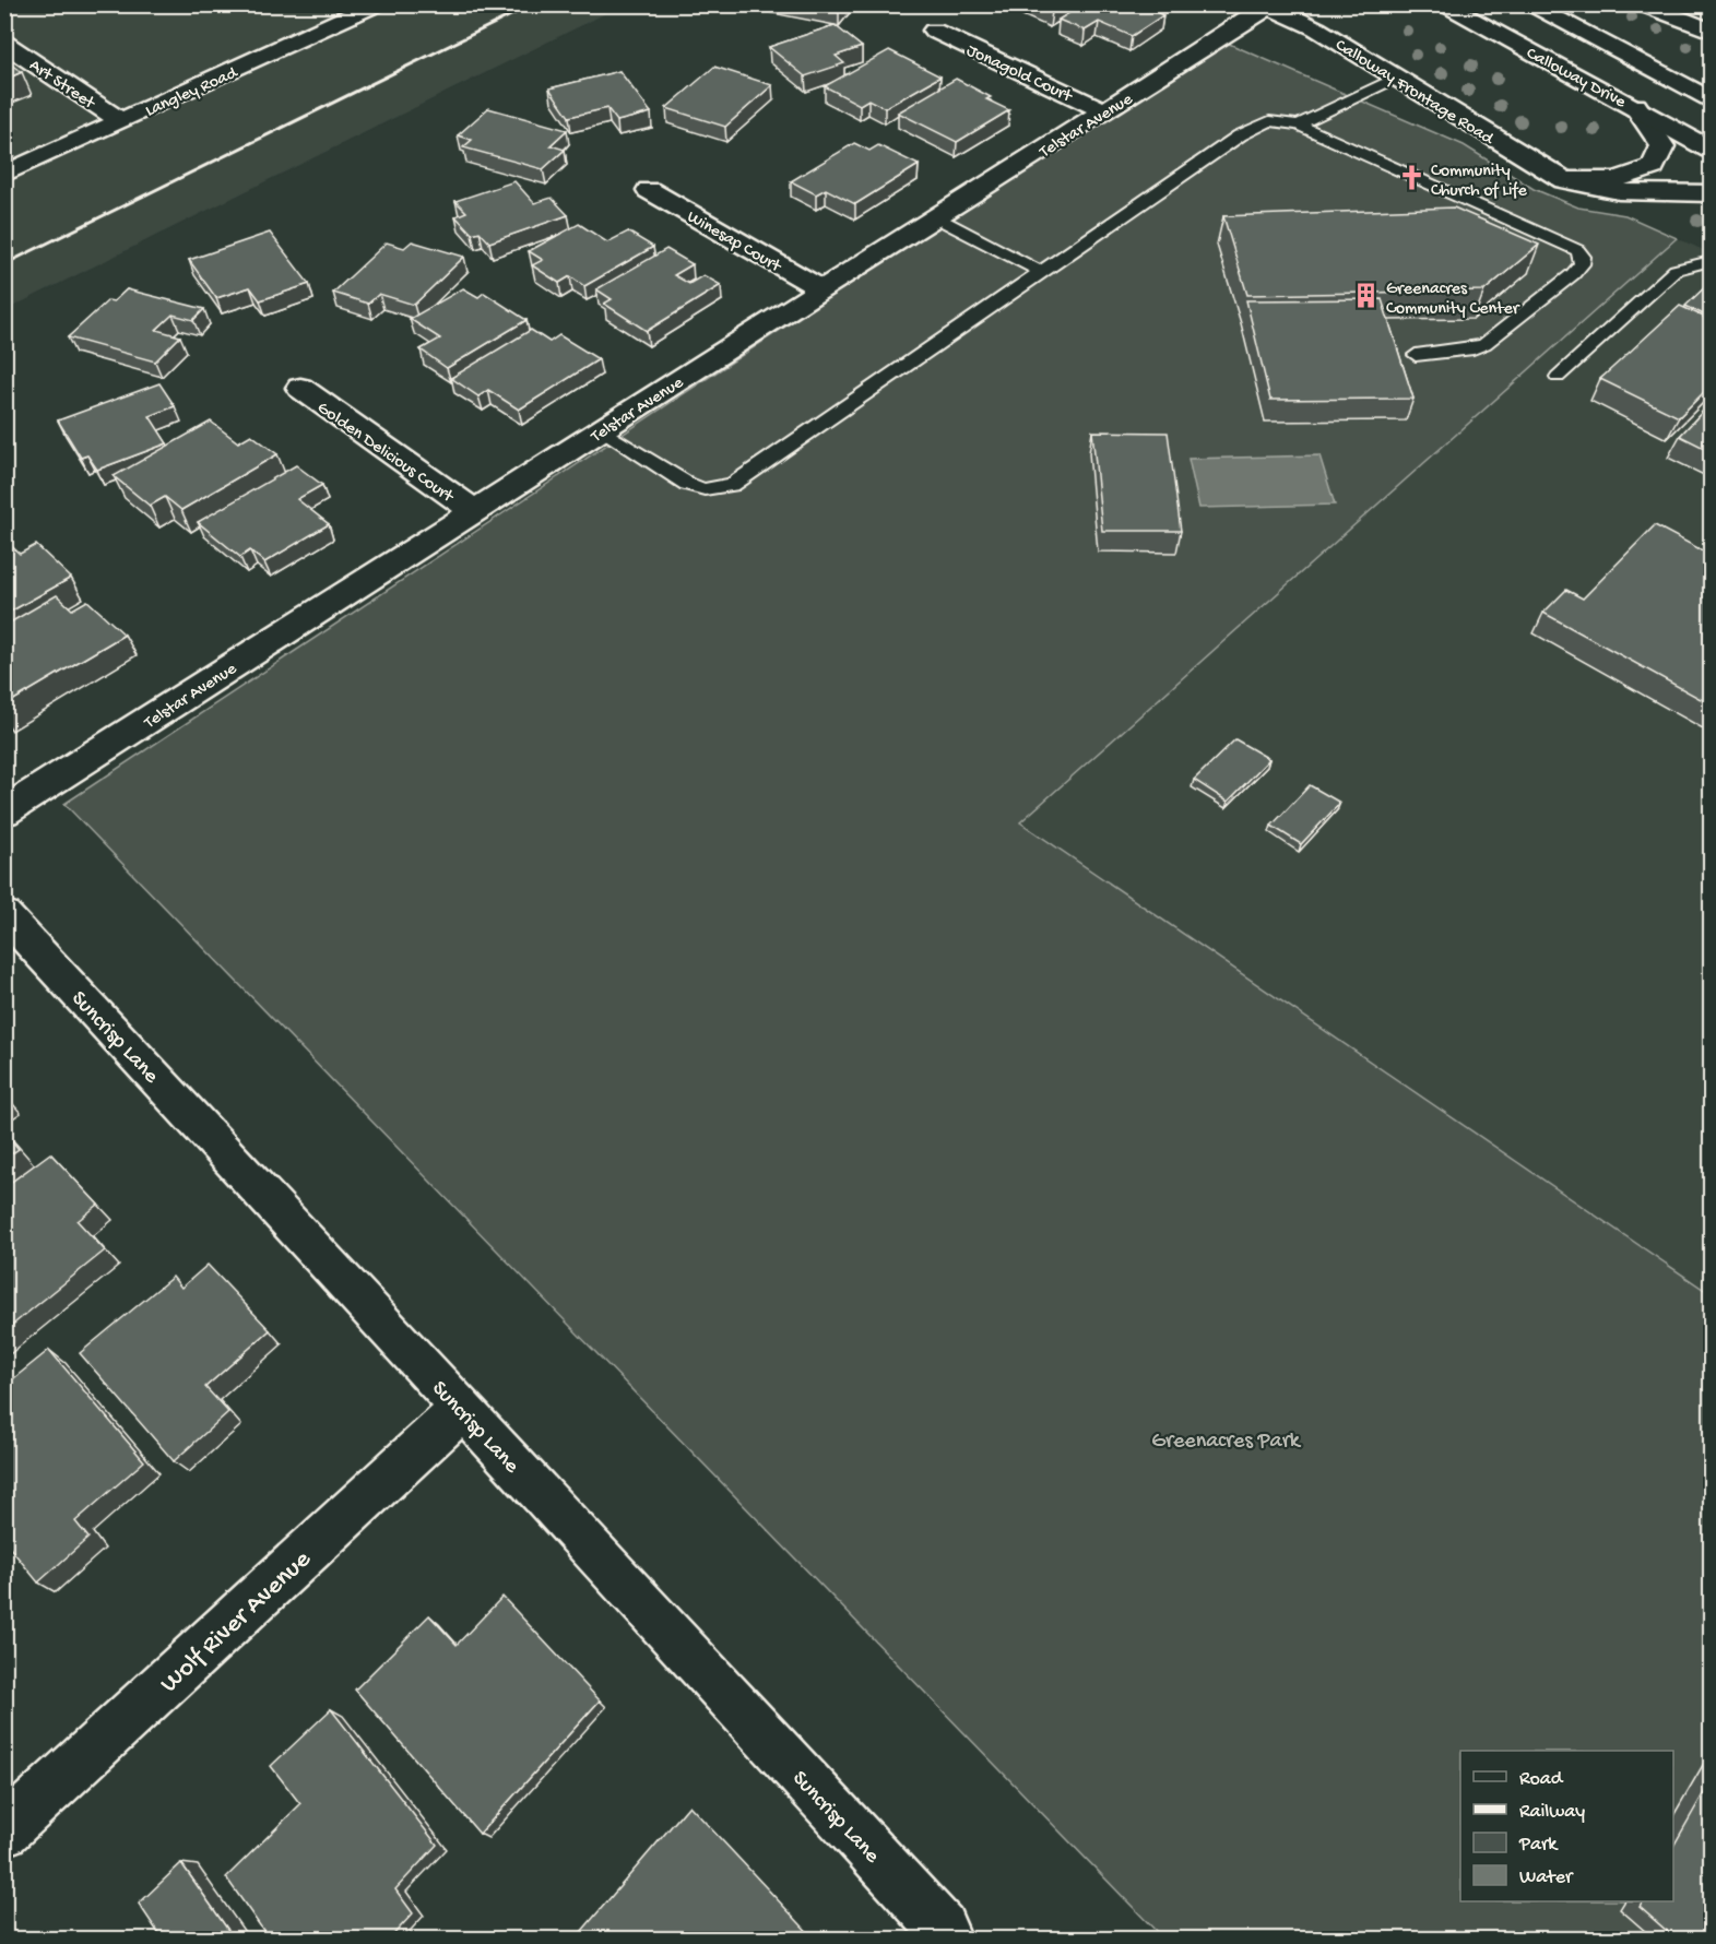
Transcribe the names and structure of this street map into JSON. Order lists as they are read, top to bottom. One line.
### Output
{"streets":{"street":["Jonagold Court","Calloway Drive","Art Street","Langley Road","Calloway Frontage Road","Telstar Avenue","Winesap Court","Golden Delicious Court","Suncrisp Lane","Wolf River Avenue"]},"crossings":[["Jonagold Court","Telstar Avenue"],["Art Street","Langley Road"],["Calloway Frontage Road","Telstar Avenue"],["Telstar Avenue","Winesap Court"],["Telstar Avenue","Golden Delicious Court"],["Suncrisp Lane","Wolf River Avenue"]],"parks":["Greenacres Park"],"places":{"church":["Community Church of Life"],"building":["Greenacres Community Center"]},"legend":["Road","Railway","Park","Water"]}
